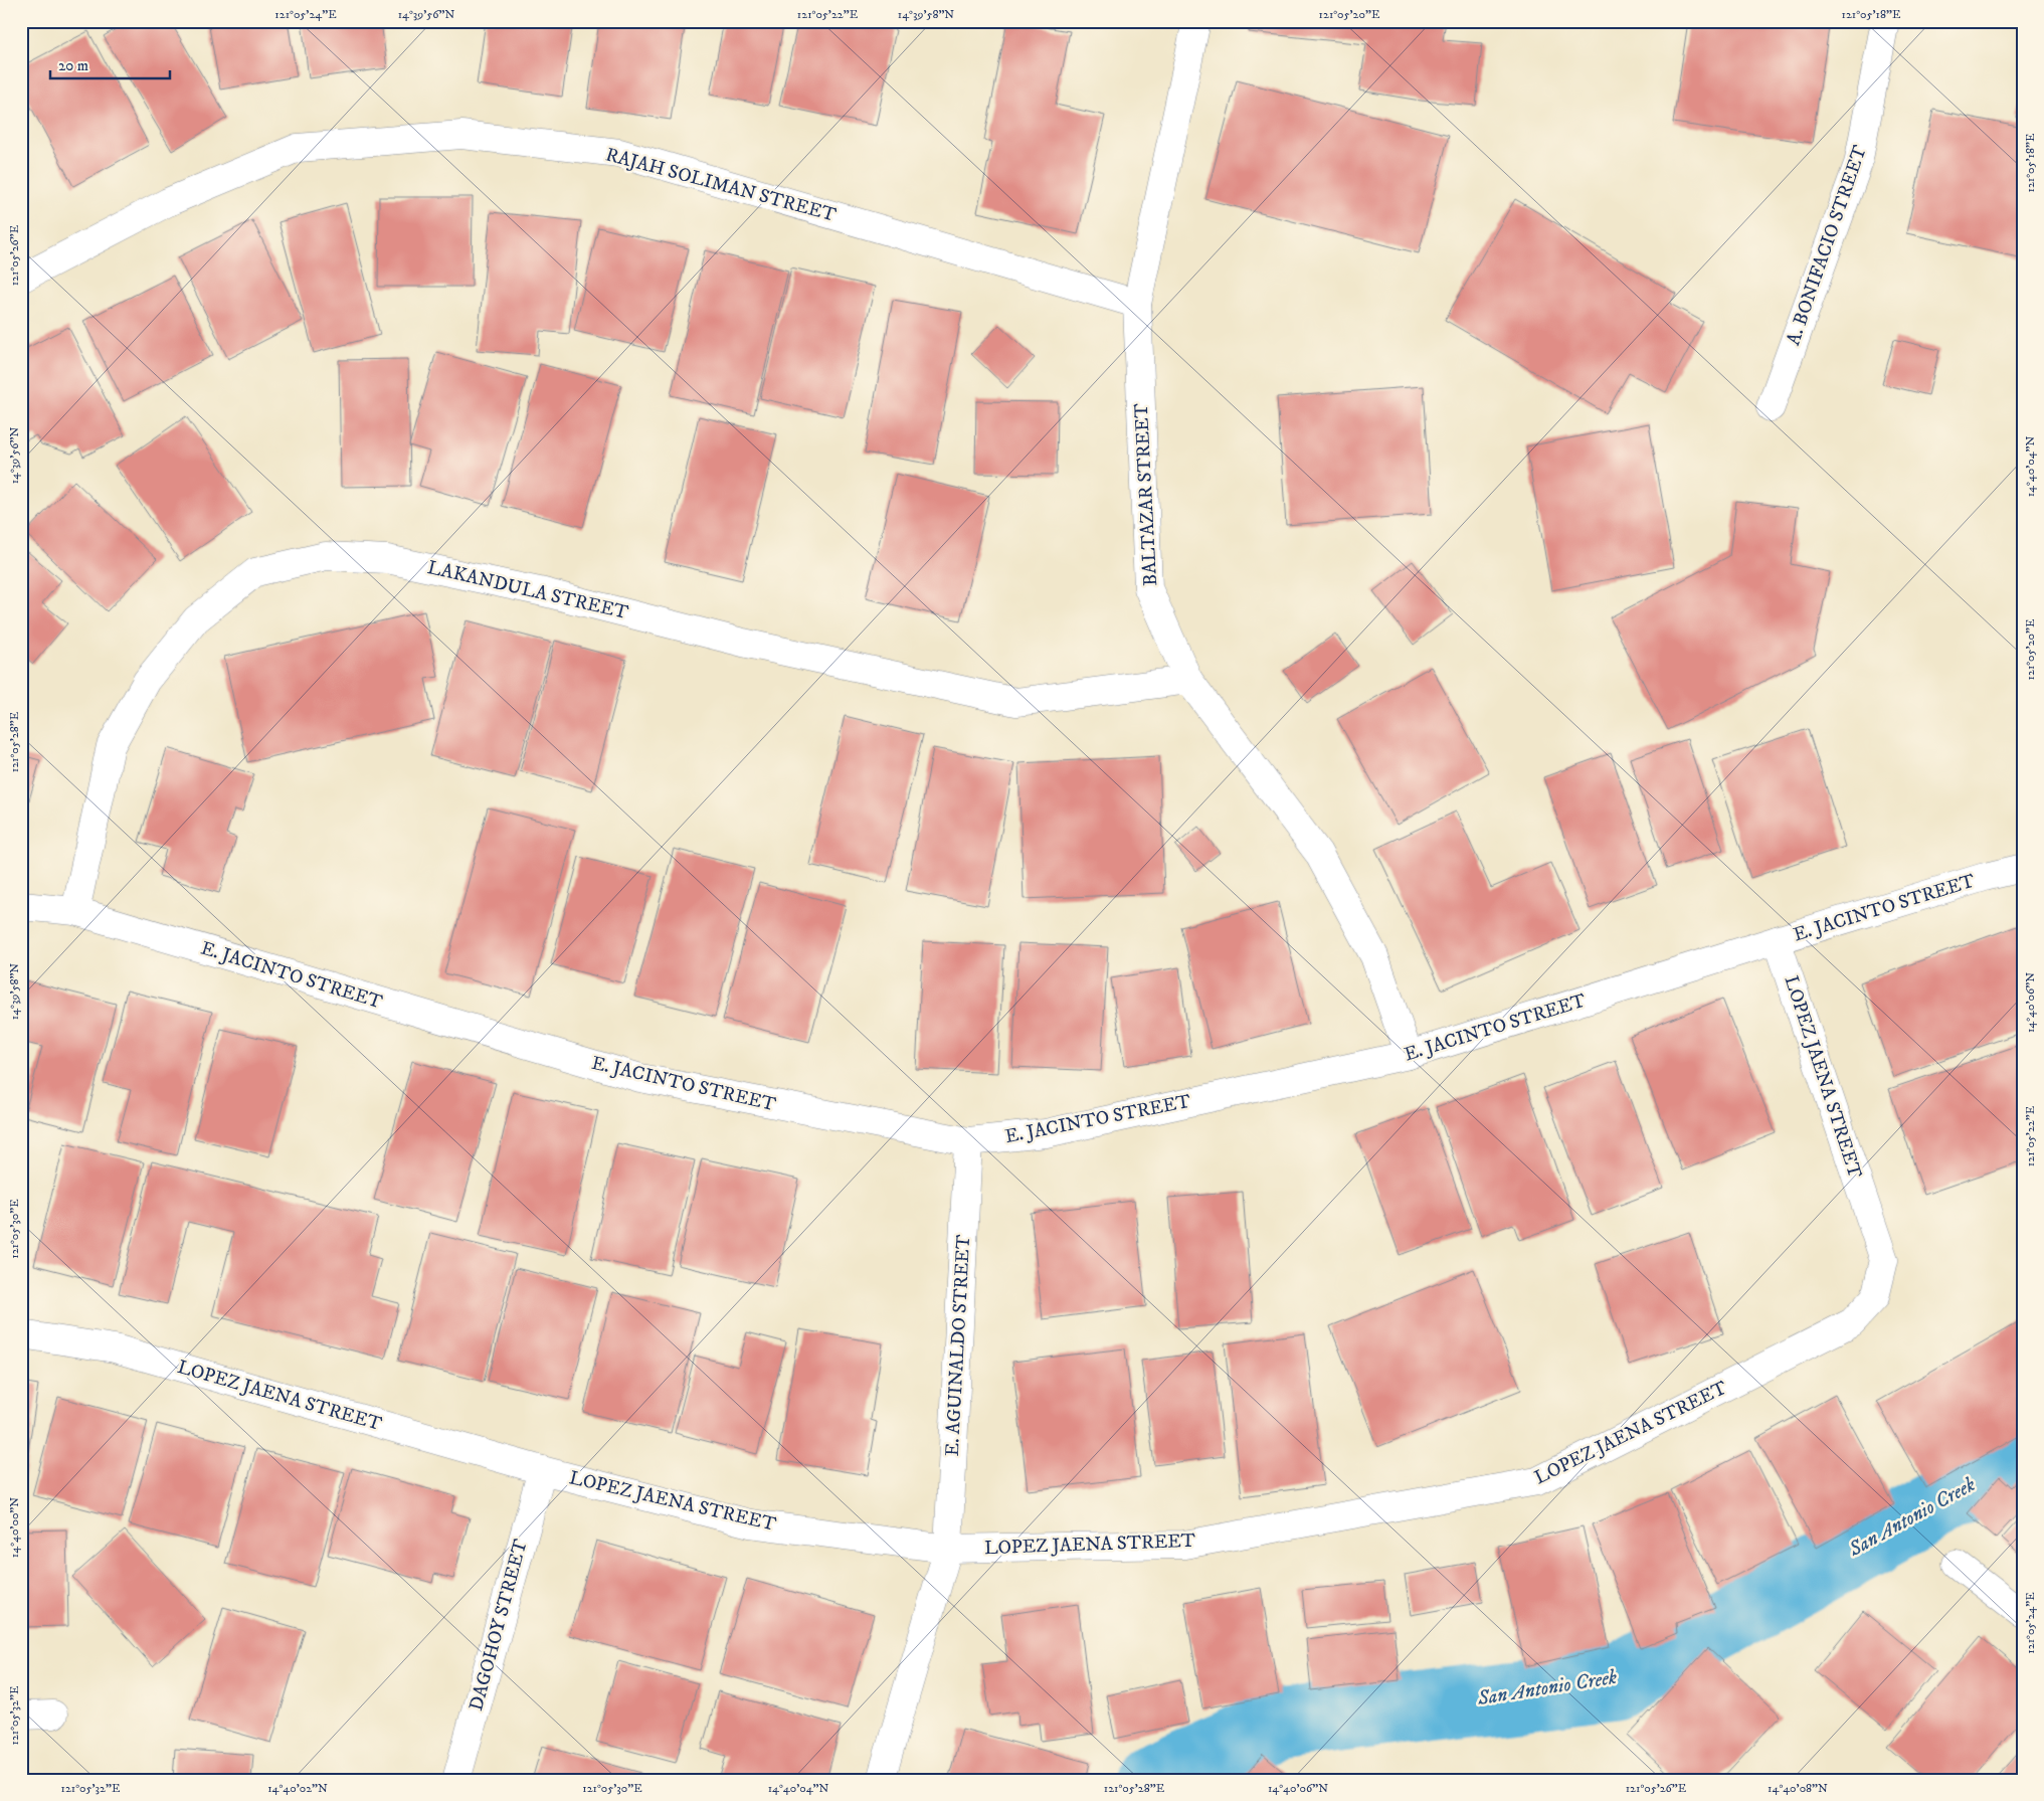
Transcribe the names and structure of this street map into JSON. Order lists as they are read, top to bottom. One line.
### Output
{"streets":{"street":["RAJAH SOLIMAN STREET","A. BONIFACIO STREET","BALTAZAR STREET","LAKANDULA STREET","E. JACINTO STREET","LOPEZ JAENA STREET","E. AGUINALDO STREET","DAGOHOY STREET"]},"crossings":[["RAJAH SOLIMAN STREET","BALTAZAR STREET"],["BALTAZAR STREET","LAKANDULA STREET"],["BALTAZAR STREET","E. JACINTO STREET"],["LAKANDULA STREET","E. JACINTO STREET"],["E. JACINTO STREET","LOPEZ JAENA STREET"],["E. JACINTO STREET","E. AGUINALDO STREET"],["LOPEZ JAENA STREET","E. AGUINALDO STREET"],["LOPEZ JAENA STREET","DAGOHOY STREET"]],"water":["San Antonio Creek"],"scale_bar":"20 m","coordinates":["121°05'24\"E","14°39'56\"N","121°05'22\"E","14°39'58\"N","121°05'20\"E","121°05'18\"E","121°05'26\"E","14°40'04\"N","121°05'28\"E","14°40'06\"N","121°05'30\"E","14°40'00\"N","121°05'32\"E","14°40'02\"N","14°40'08\"N"]}
